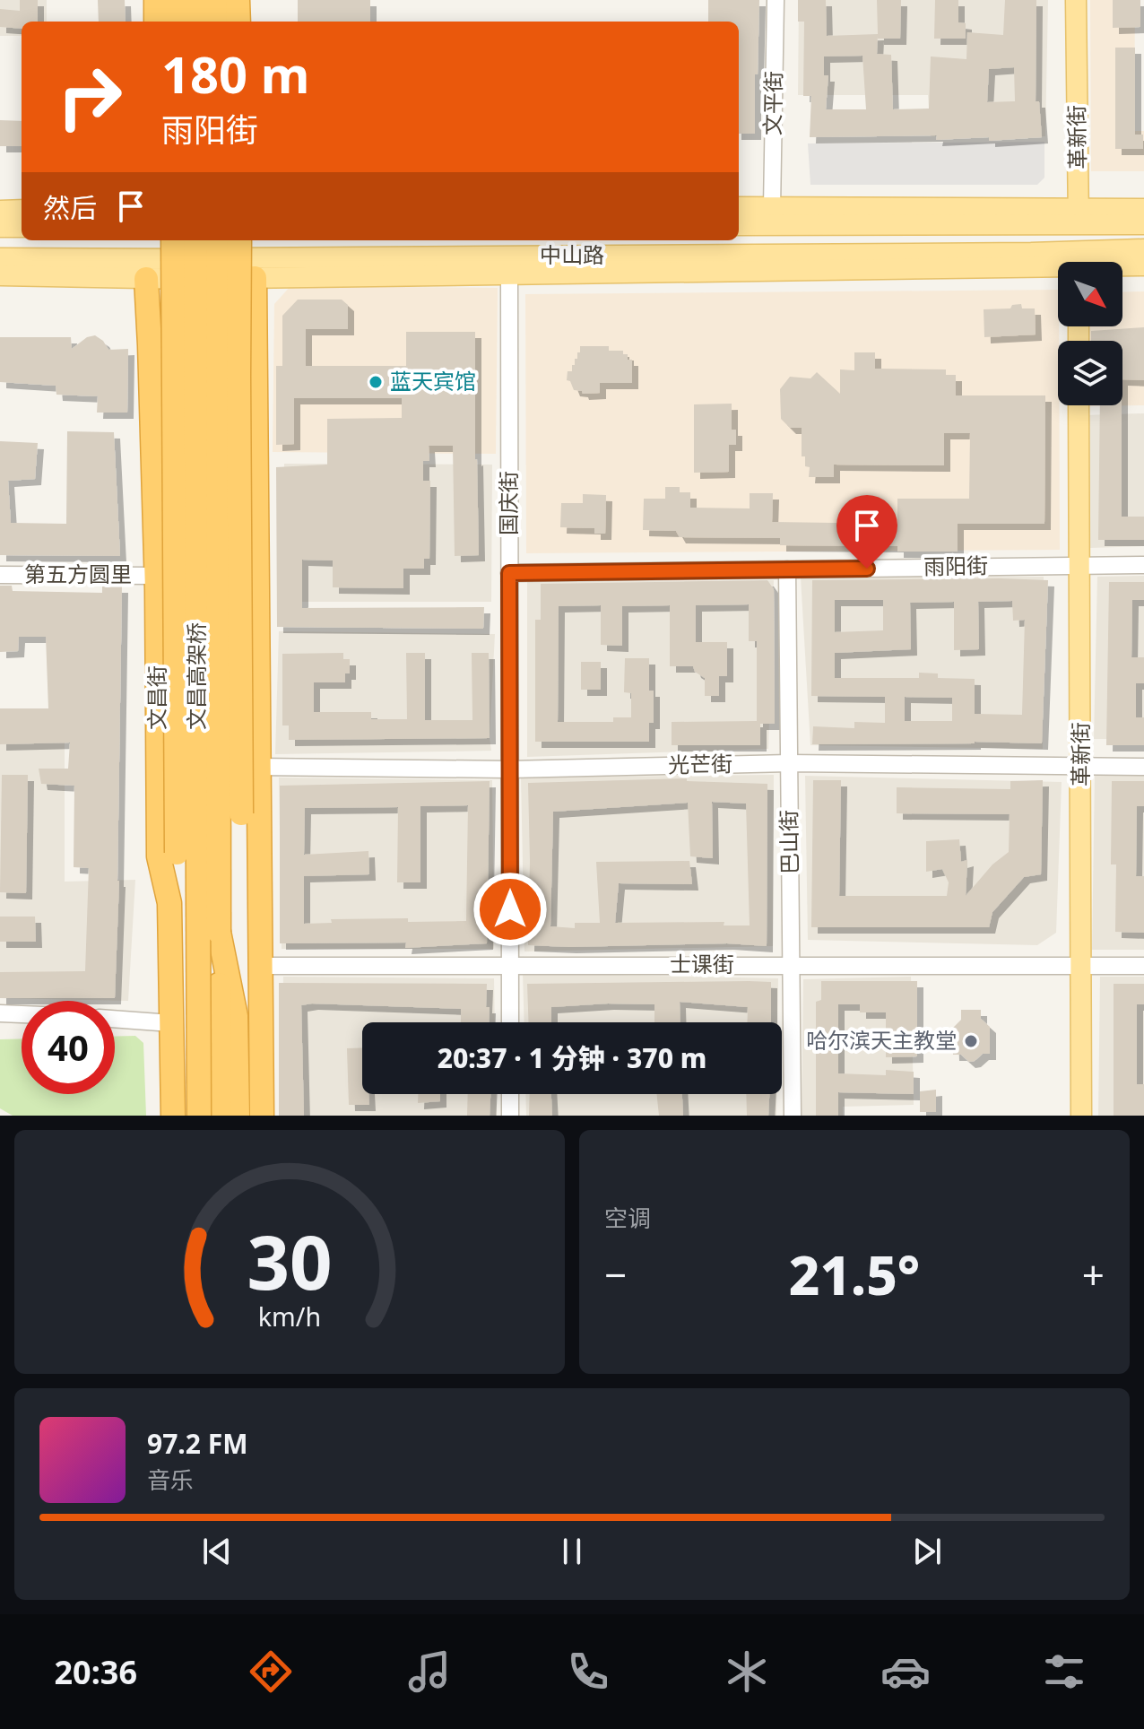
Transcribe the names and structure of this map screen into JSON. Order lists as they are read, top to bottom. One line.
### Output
{"streets":{"highway":["文昌高架桥","文昌街"],"main road":["革新街","中山路"],"street":["文平街","国庆街","雨阳街","第五方圆里","光芒街","巴山街","士课街"]},"crossings":[["革新街","雨阳街"],["革新街","光芒街"],["革新街","士课街"],["国庆街","雨阳街"],["国庆街","光芒街"],["国庆街","士课街"],["雨阳街","巴山街"],["第五方圆里","文昌街"],["光芒街","巴山街"],["巴山街","士课街"]],"places":["蓝天宾馆","哈尔滨天主教堂"],"north":"bottom right","page":{"turn":["180 m","雨阳街"],"then":"然后","limit":"40","trip":"20:37 · 1 分钟 · 370 m","tile":"空调","heat":["−","21.5°","+"],"song":["97.2 FM","音乐"],"tabs":"20:36","gauge":["30","km/h"]}}
